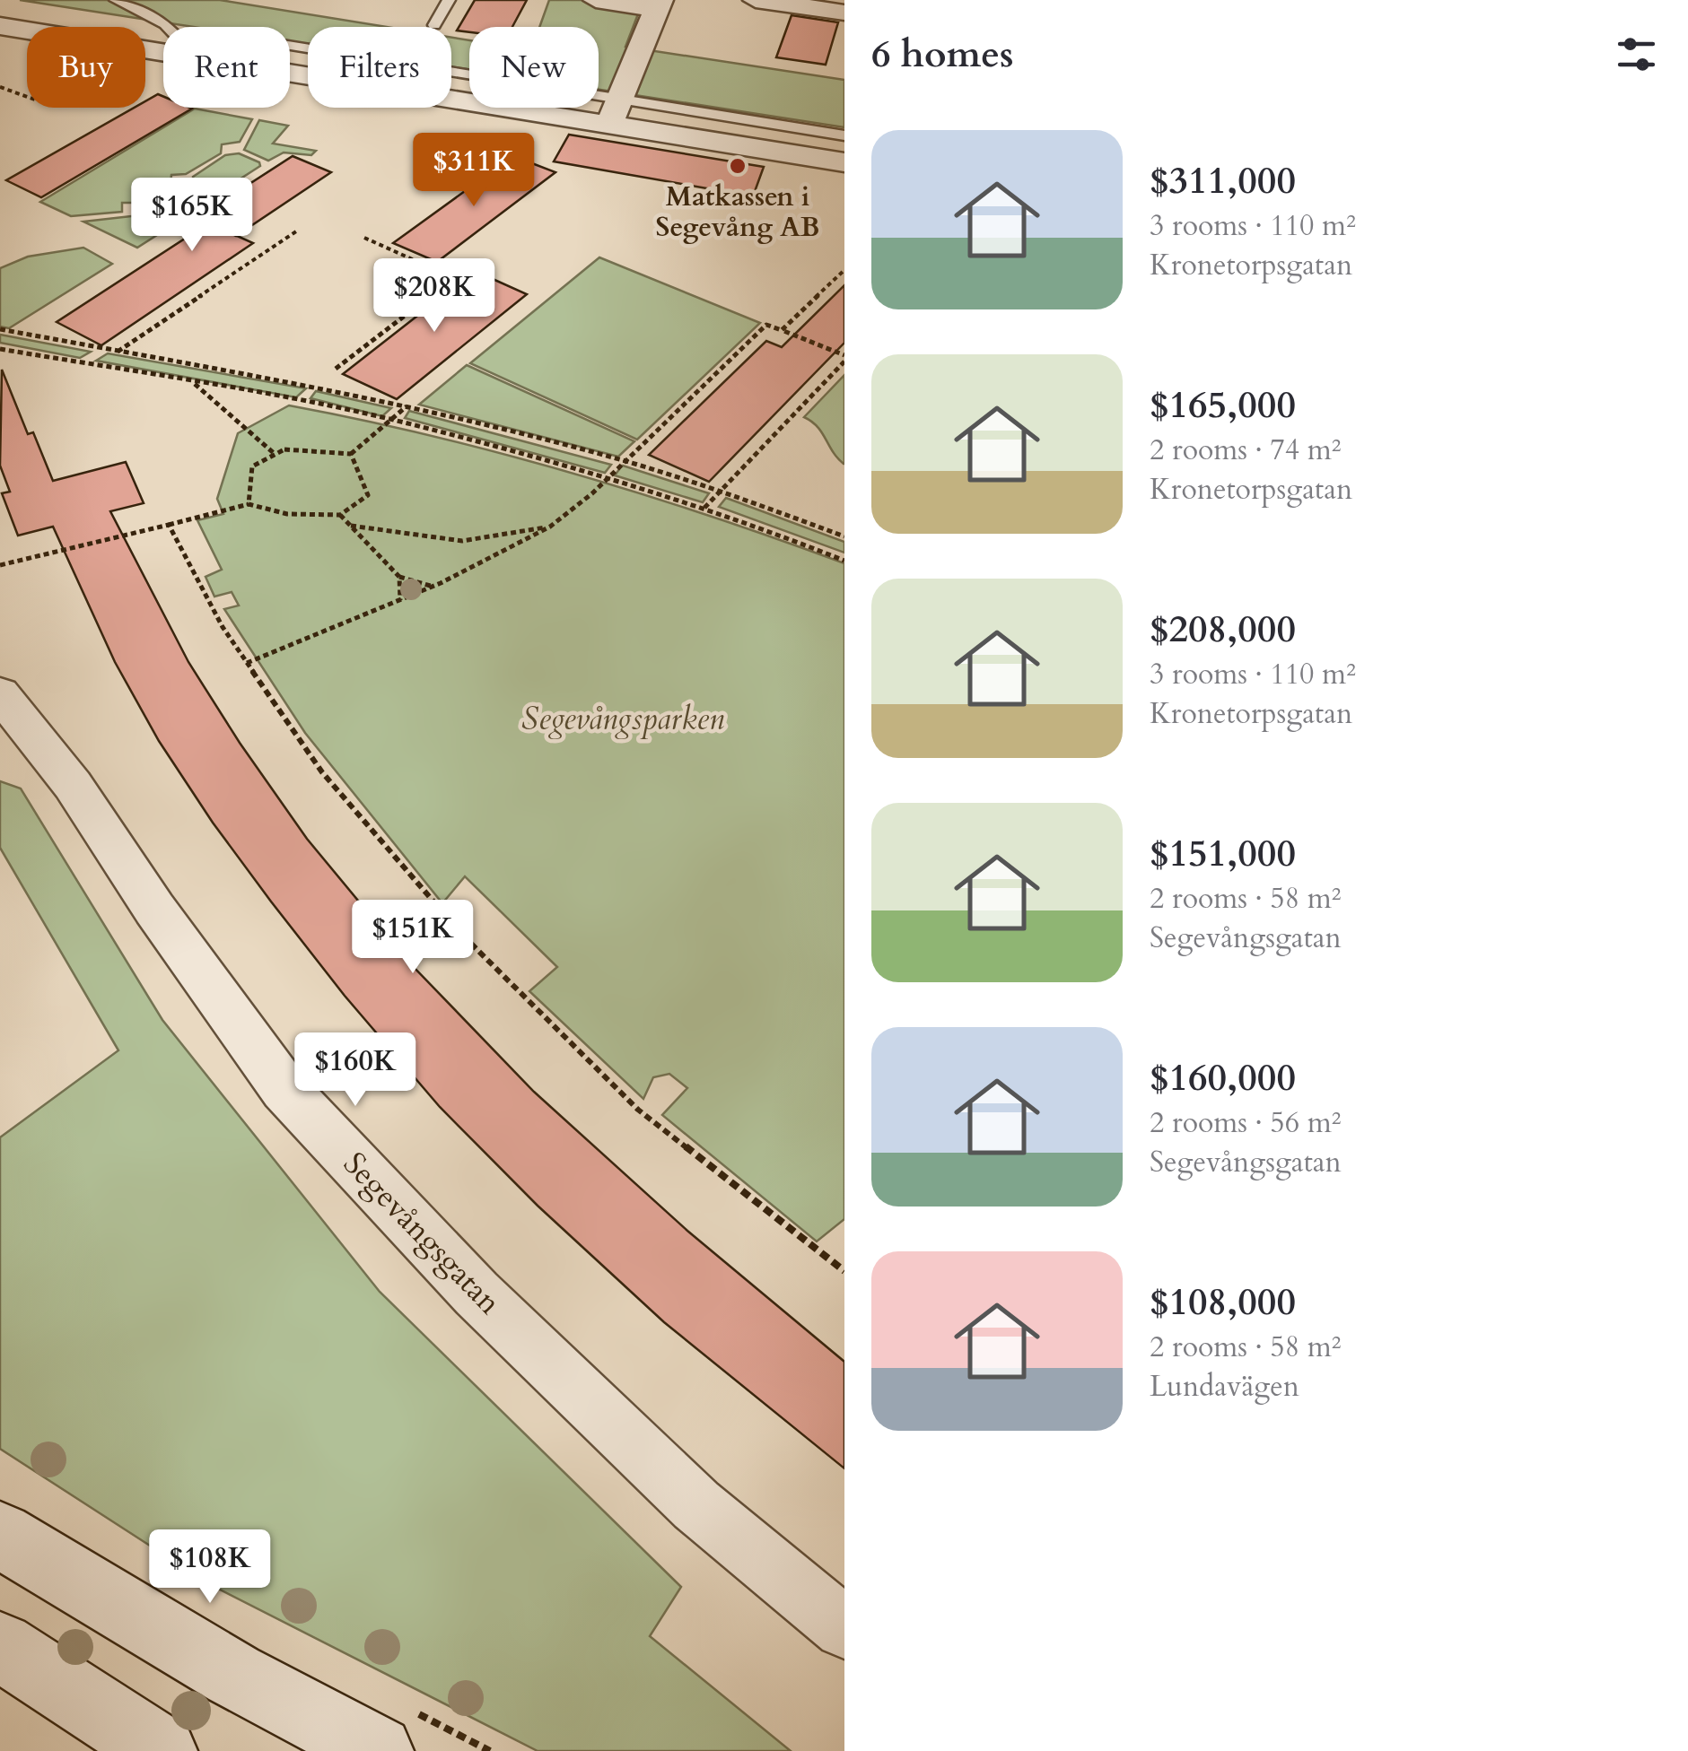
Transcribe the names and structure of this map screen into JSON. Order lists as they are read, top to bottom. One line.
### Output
{"streets":{"street":["Segevångsgatan"]},"parks":["Segevångsparken"],"places":["Matkassen i Segevång AB"],"page":{"heading":"6 homes","chip":["Buy","Rent","Filters","New"],"list":[{"name":"$311,000","note":"3 rooms · 110 m² · Kronetorpsgatan"},{"name":"$165,000","note":"2 rooms · 74 m² · Kronetorpsgatan"},{"name":"$208,000","note":"3 rooms · 110 m² · Kronetorpsgatan"},{"name":"$151,000","note":"2 rooms · 58 m² · Segevångsgatan"},{"name":"$160,000","note":"2 rooms · 56 m² · Segevångsgatan"},{"name":"$108,000","note":"2 rooms · 58 m² · Lundavägen"}],"price":["$311K","$165K","$208K","$151K","$160K","$108K"]}}
